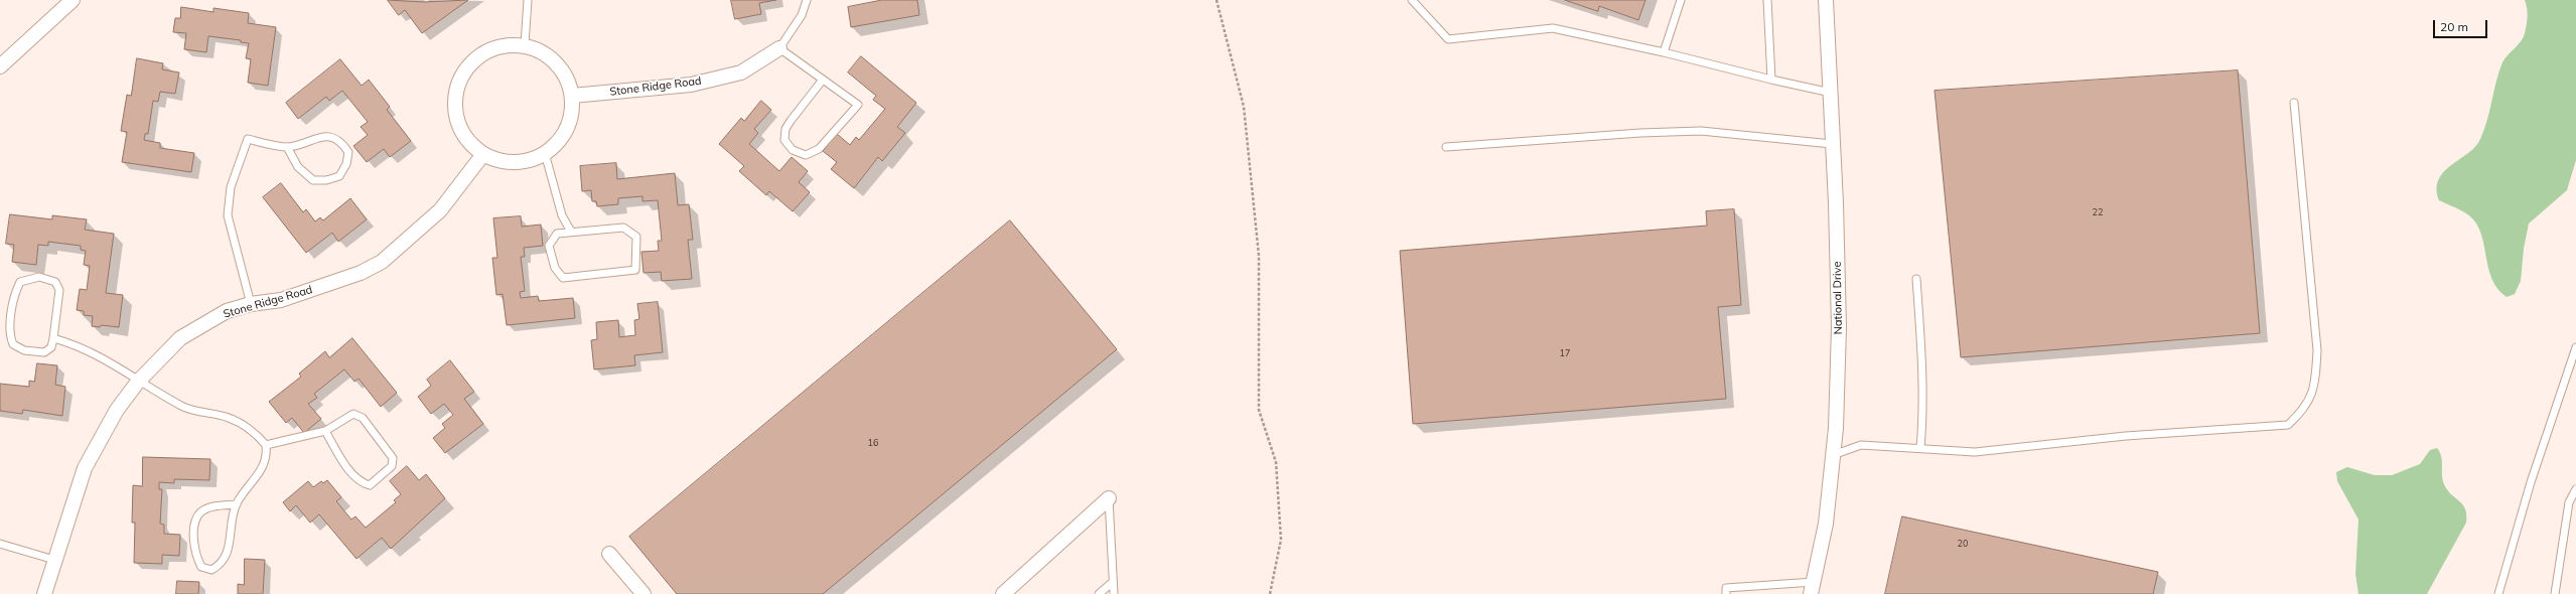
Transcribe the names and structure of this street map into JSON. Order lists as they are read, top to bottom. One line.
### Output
{"streets":{"street":["Stone Ridge Road","National Drive"]},"house_numbers":["22","17","16","20"],"scale_bar":"20 m"}
